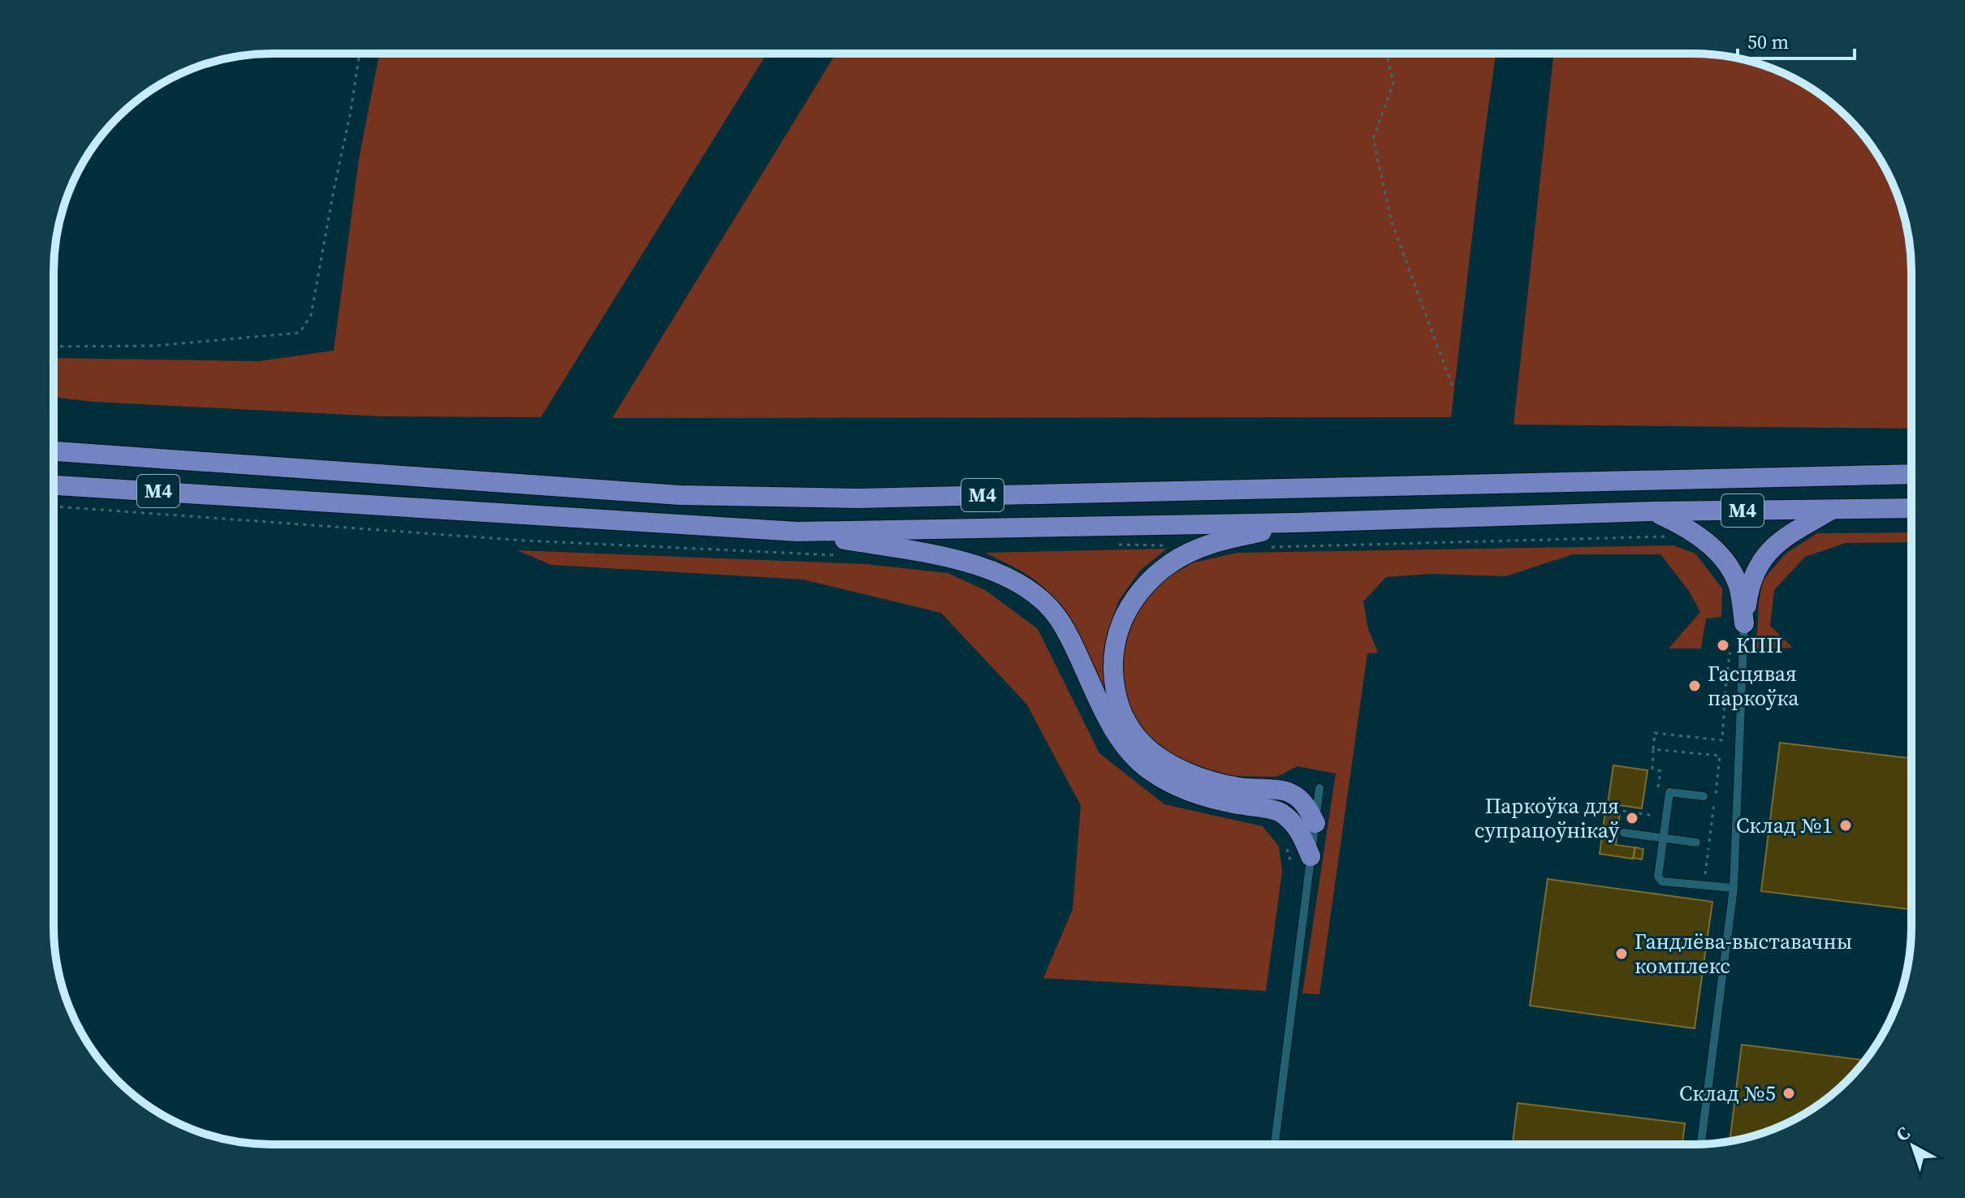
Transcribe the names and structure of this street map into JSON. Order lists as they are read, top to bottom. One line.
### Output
{"streets":{"highway":["М4"]},"places":["КПП","Гасцявая паркоўка","Паркоўка для супрацоўнікаў","Склад №1","Гандлёва-выставачны комплекс","Склад №5"],"scale_bar":"50 m","north":"top left"}
